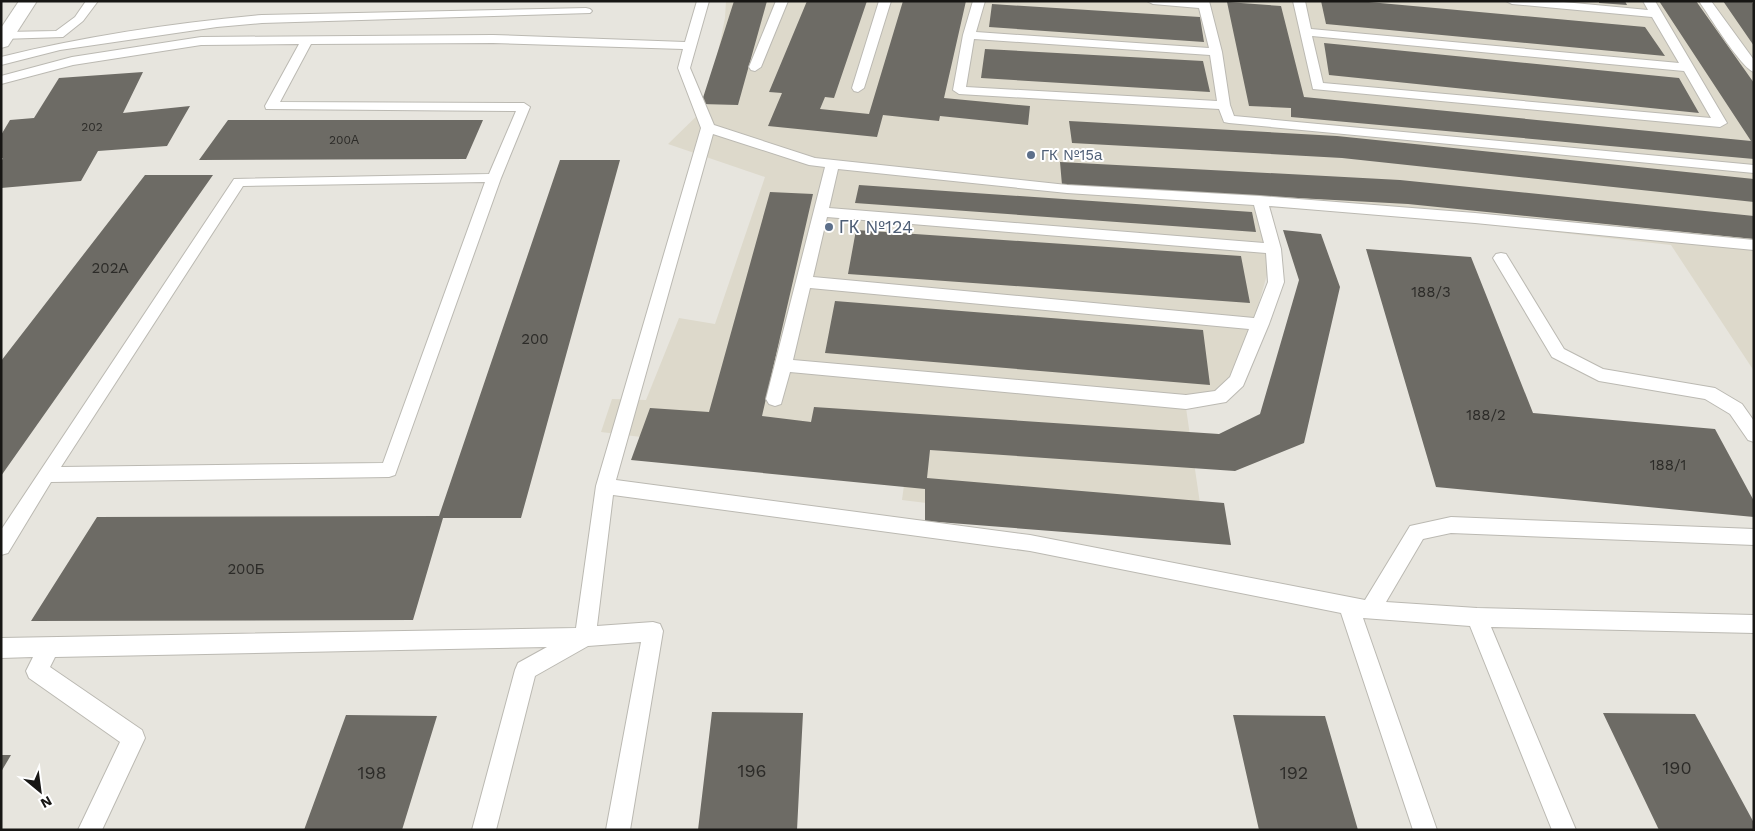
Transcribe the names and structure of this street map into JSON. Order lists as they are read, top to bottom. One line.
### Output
{"places":["ГК №15а","ГК №124"],"house_numbers":["202","200А","202А","188/3","200","188/2","188/1","200Б","190","196","198","192"],"north":"bottom right"}
